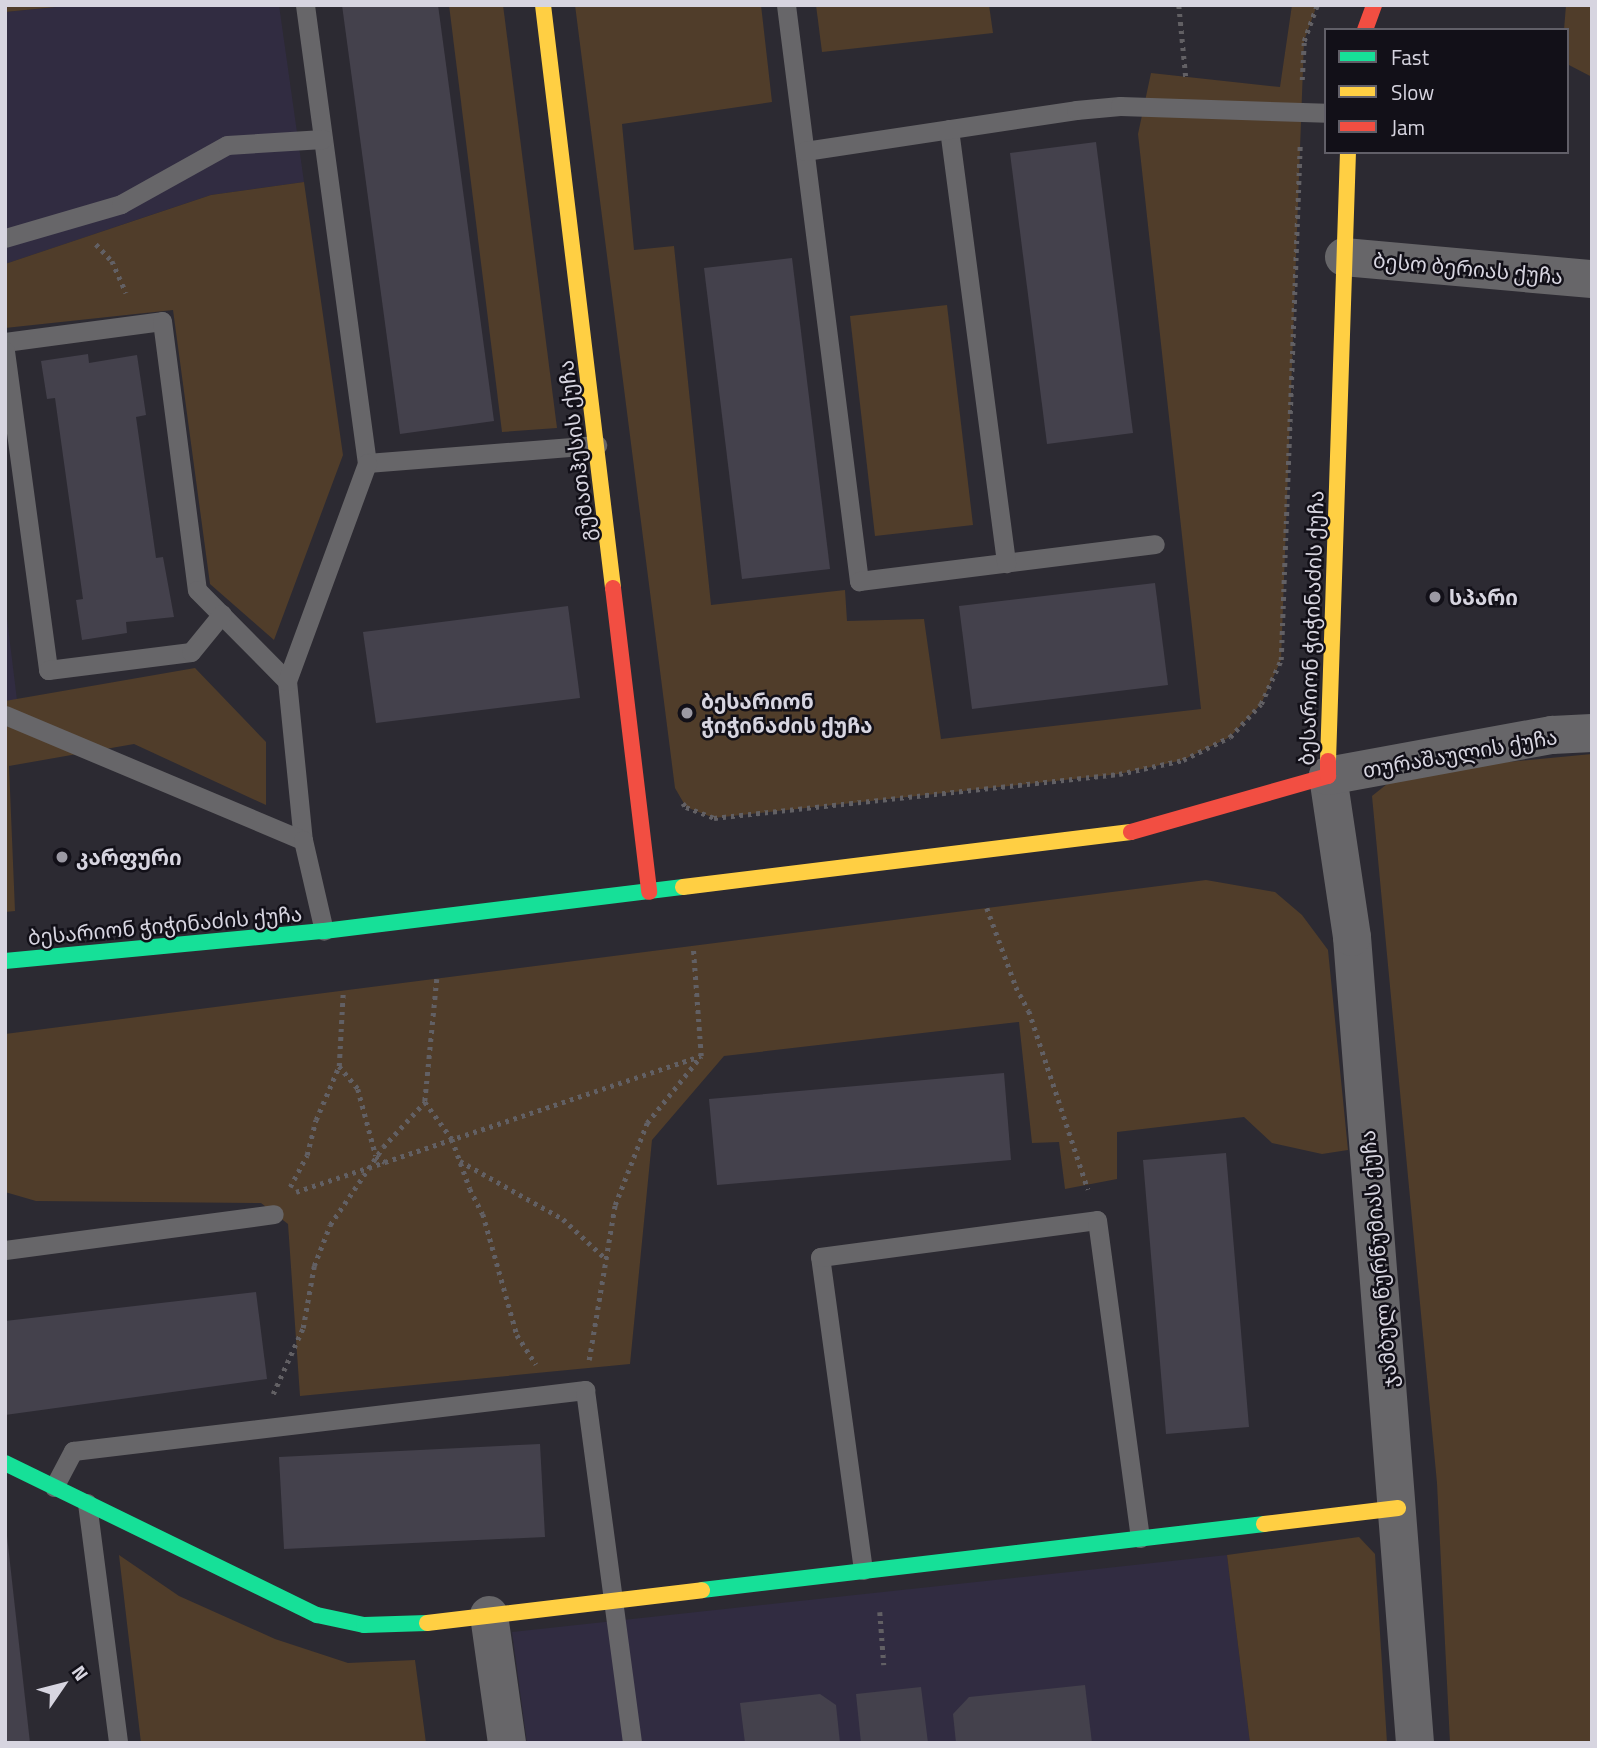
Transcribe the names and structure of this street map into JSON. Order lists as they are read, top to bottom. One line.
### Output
{"streets":{"street":["ბესო ბერიას ქუჩა","გუმათჰესის ქუჩა","ბესარიონ ჭიჭინაძის ქუჩა","თურაშაულის ქუჩა","ჯამბულ წურწუმიას ქუჩა"]},"crossings":[["ბესო ბერიას ქუჩა","ბესარიონ ჭიჭინაძის ქუჩა"],["გუმათჰესის ქუჩა","ბესარიონ ჭიჭინაძის ქუჩა"],["ბესარიონ ჭიჭინაძის ქუჩა","თურაშაულის ქუჩა"],["ბესარიონ ჭიჭინაძის ქუჩა","ჯამბულ წურწუმიას ქუჩა"],["თურაშაულის ქუჩა","ჯამბულ წურწუმიას ქუჩა"]],"places":["სპარი","ბესარიონ ჭიჭინაძის ქუჩა","კარფური"],"legend":["Fast","Slow","Jam"],"north":"top right"}
